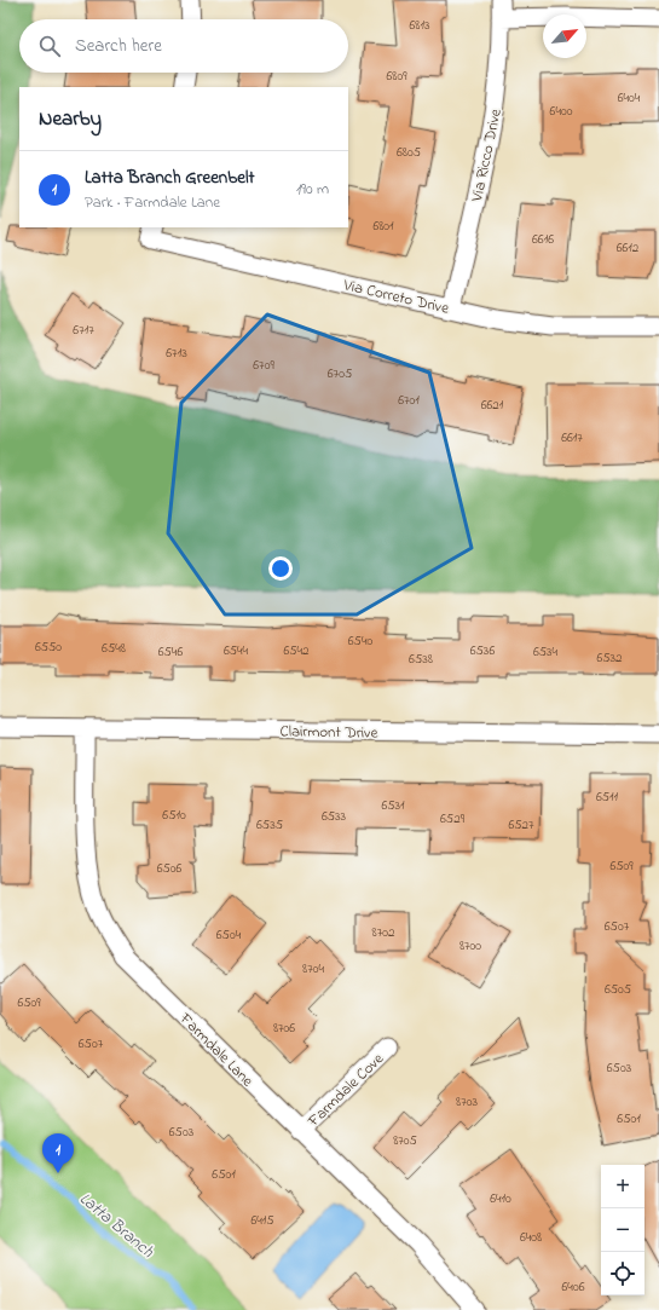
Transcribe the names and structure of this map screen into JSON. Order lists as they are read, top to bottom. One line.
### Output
{"streets":{"street":["Via Ricco Drive","Via Correto Drive","Clairmont Drive","Farmdale Lane","Farmdale Cove"]},"crossings":[["Via Ricco Drive","Via Correto Drive"],["Clairmont Drive","Farmdale Lane"],["Farmdale Lane","Farmdale Cove"]],"water":["Latta Branch"],"house_numbers":["6813","6809","6404","6400","6805","6801","6616","6612","6717","6713","6709","6705","6701","6621","6617","6540","6550","6548","6544","6542","6536","6546","6534","6532","6538","6511","6531","6510","6533","6529","6535","6527","6509","6506","6507","8702","6504","8700","8704","6505","6509","8706","6507","6503","8703","6501","6503","8705","6501","6410","6415","6408","6406"],"north":"top right","page":{"search":"Search here","heading":"Nearby","list":[{"mark":"1","name":"Latta Branch Greenbelt","note":"Park · Farmdale Lane","value":"190 m"}],"pins":"1","map_buttons":["+","−"]}}
